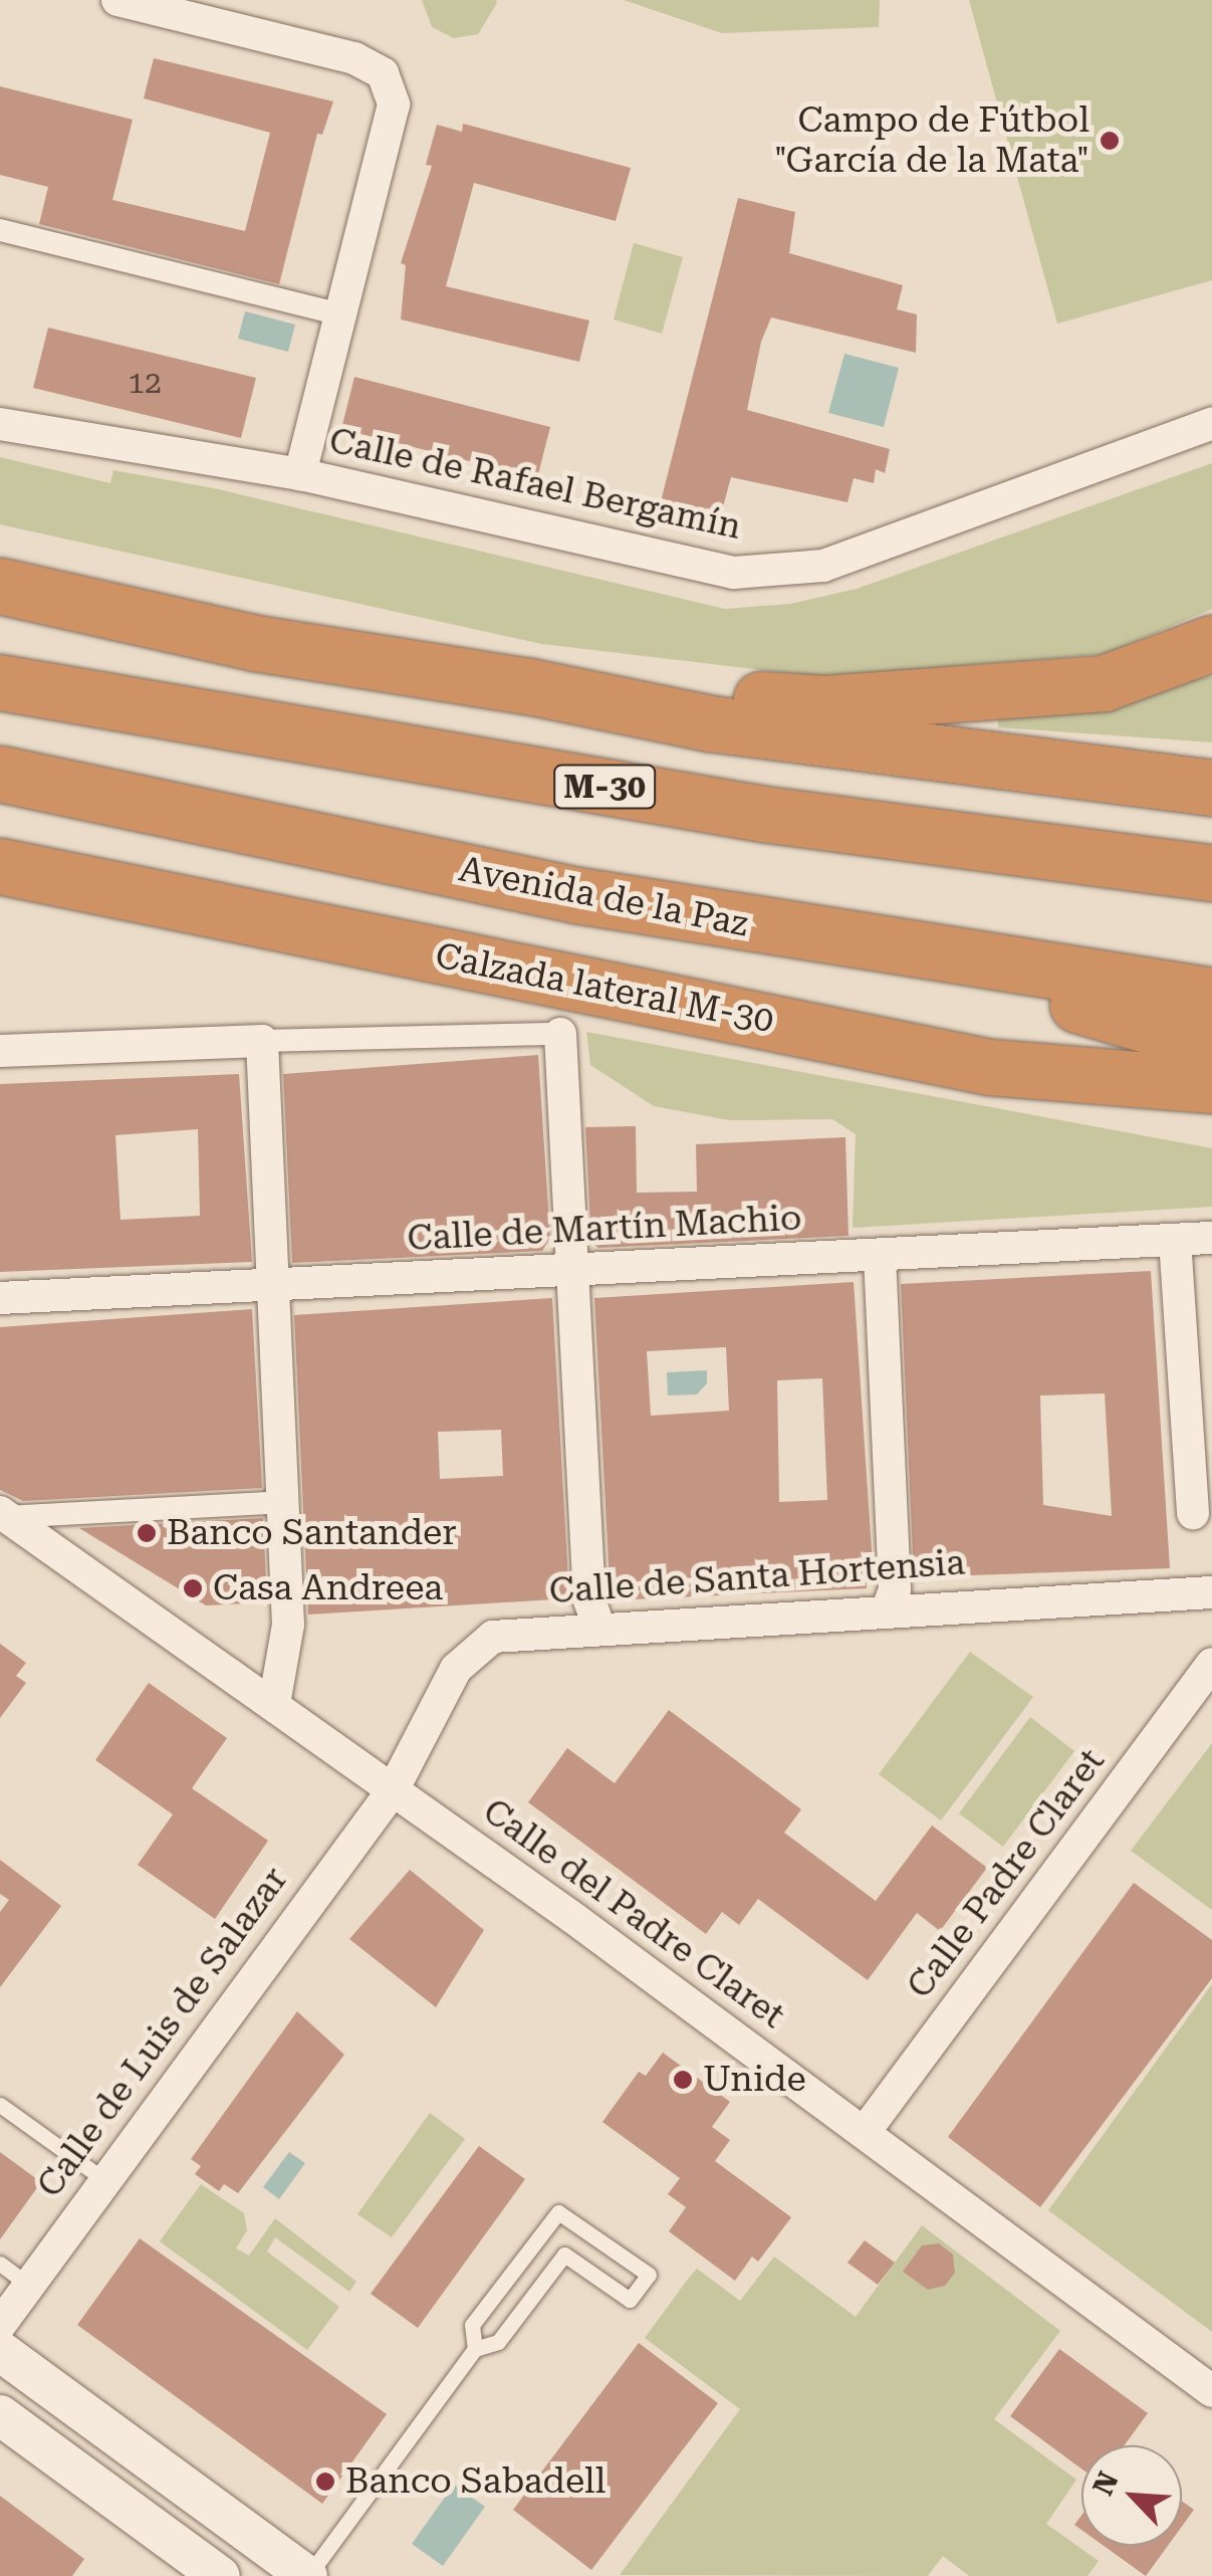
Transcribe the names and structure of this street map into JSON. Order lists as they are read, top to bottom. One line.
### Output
{"streets":{"highway":["M-30","Avenida de la Paz","Calzada lateral M-30"],"street":["Calle de Rafael Bergamín","Calle de Martín Machio","Calle de Santa Hortensia","Calle Padre Claret","Calle del Padre Claret","Calle de Luis de Salazar"]},"crossings":[["Calle de Santa Hortensia","Calle del Padre Claret"],["Calle de Santa Hortensia","Calle de Luis de Salazar"],["Calle Padre Claret","Calle del Padre Claret"],["Calle del Padre Claret","Calle de Luis de Salazar"]],"places":["Campo de Fútbol \"García de la Mata\"","Banco Santander","Casa Andreea","Unide","Banco Sabadell"],"house_numbers":["12"],"north":"top left"}
